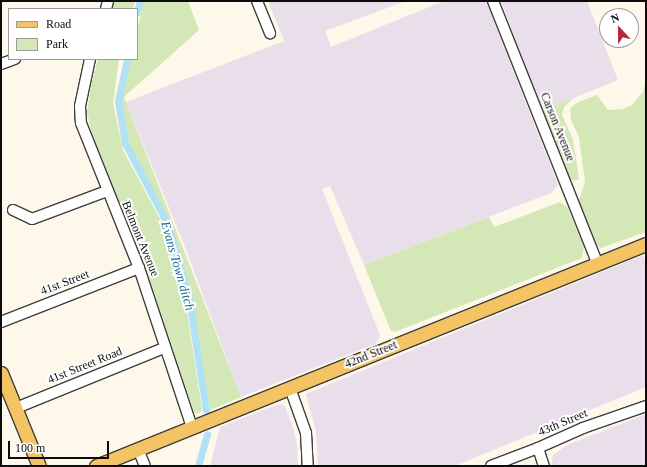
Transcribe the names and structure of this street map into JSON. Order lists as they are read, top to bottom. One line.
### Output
{"streets":{"main road":["42nd Street"],"street":["Carson Avenue","Belmont Avenue","41st Street","41st Street Road","43th Street"]},"crossings":[["Carson Avenue","42nd Street"],["Belmont Avenue","41st Street"],["Belmont Avenue","42nd Street"],["Belmont Avenue","41st Street Road"]],"water":["Evans Town ditch"],"legend":["Road","Park"],"scale_bar":"100 m","north":"top"}
